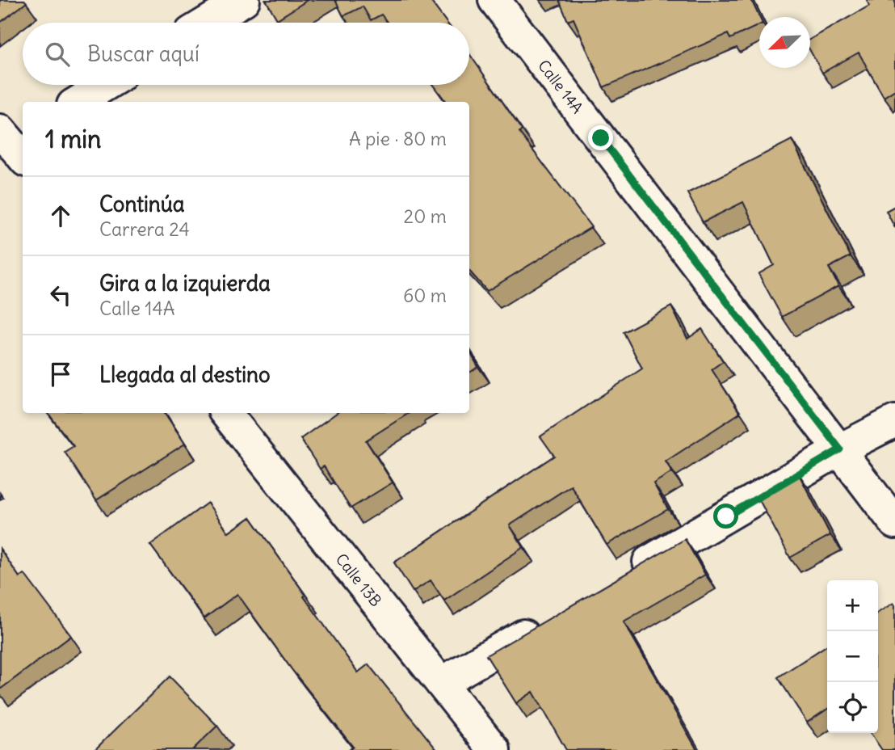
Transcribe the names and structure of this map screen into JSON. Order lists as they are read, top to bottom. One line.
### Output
{"streets":{"street":["Calle 14A","Calle 13B"]},"north":"bottom left","page":{"search":"Buscar aquí","heading":["1 min","A pie · 80 m"],"list":[["Continúa","Carrera 24","20 m"],["Gira a la izquierda","Calle 14A","60 m"],"Llegada al destino"],"map_buttons":["+","−"]}}
